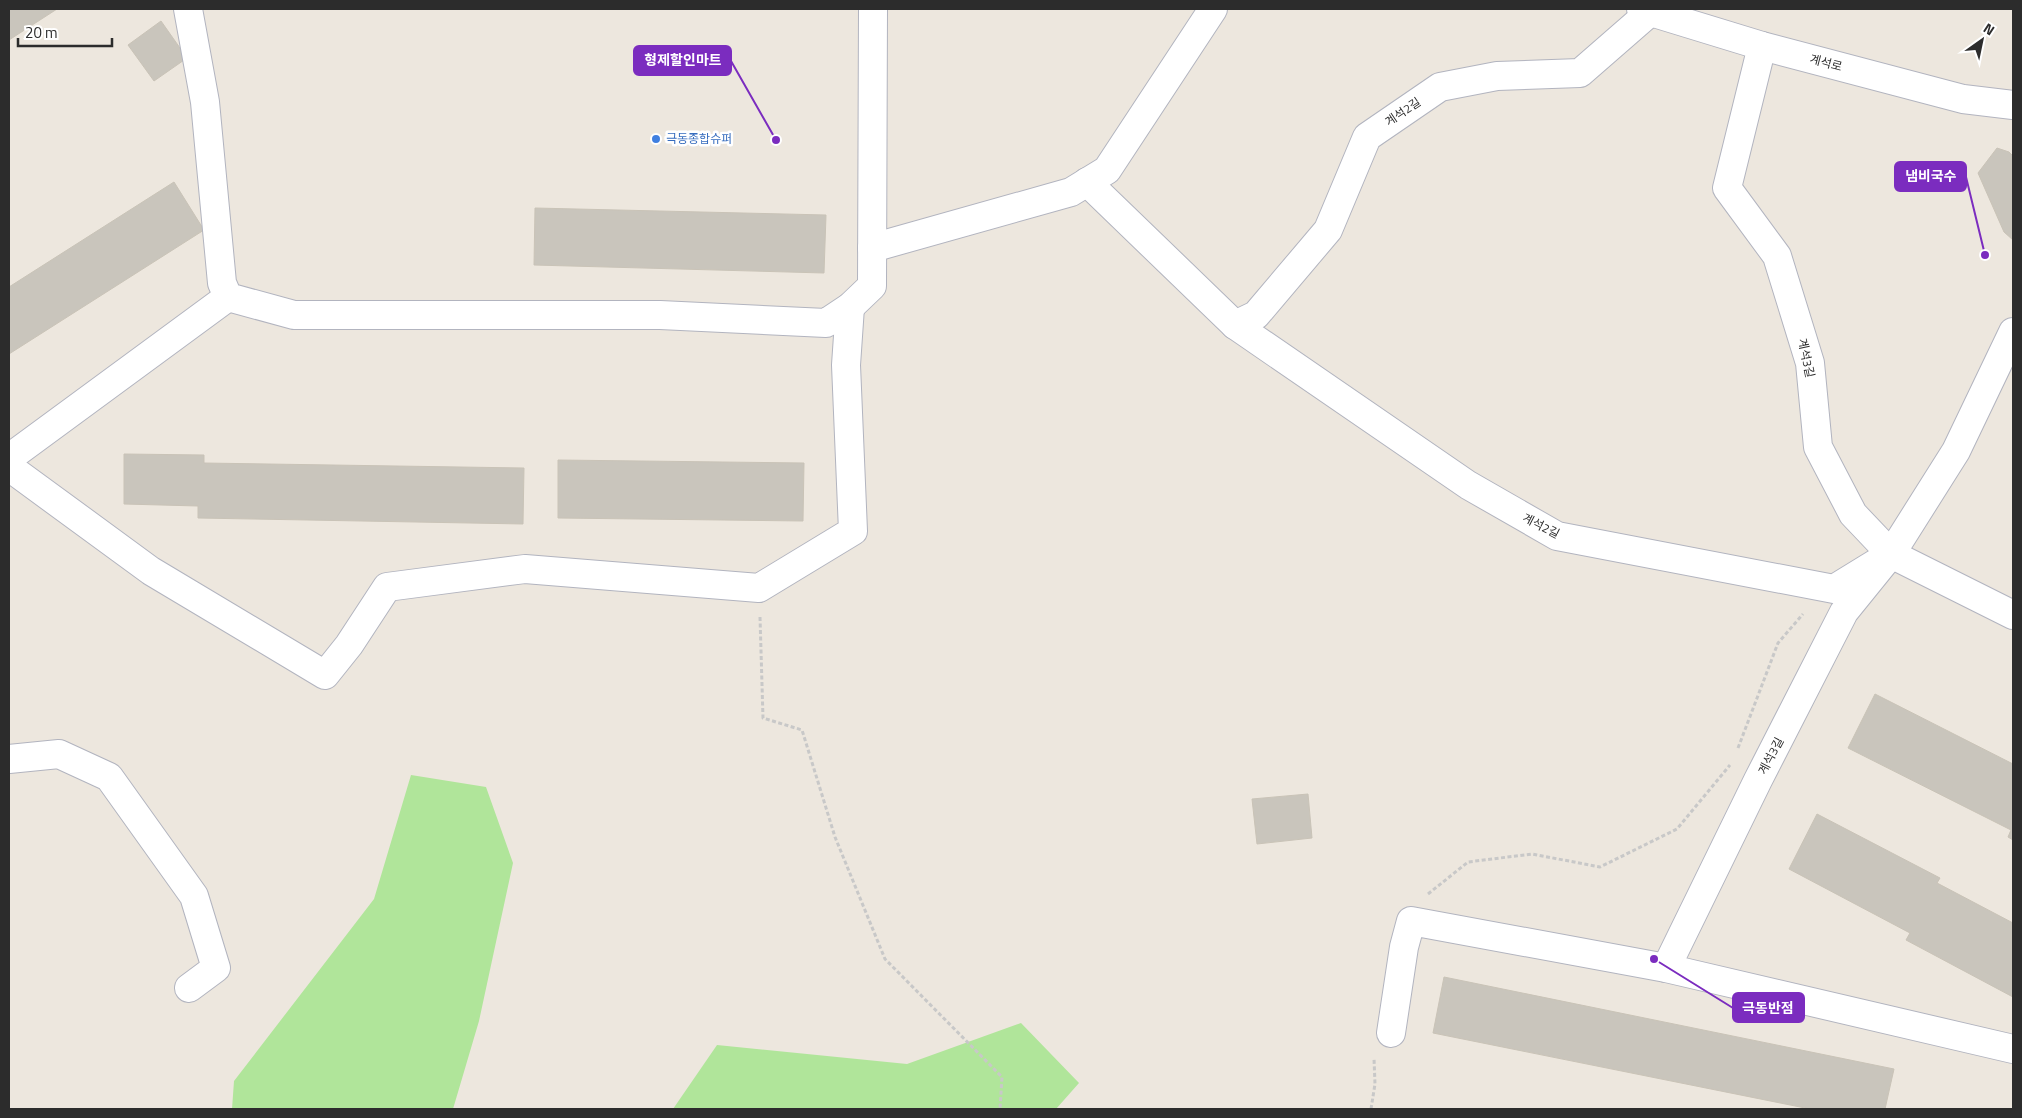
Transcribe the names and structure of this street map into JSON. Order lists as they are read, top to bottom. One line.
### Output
{"streets":{"street":["계석로","계석2길","계석3길"]},"crossings":[["계석로","계석2길"],["계석로","계석3길"],["계석2길","계석3길"]],"places":["극동종합슈퍼","형제할인마트","냄비국수","극동반점"],"scale_bar":"20 m","north":"top right"}
